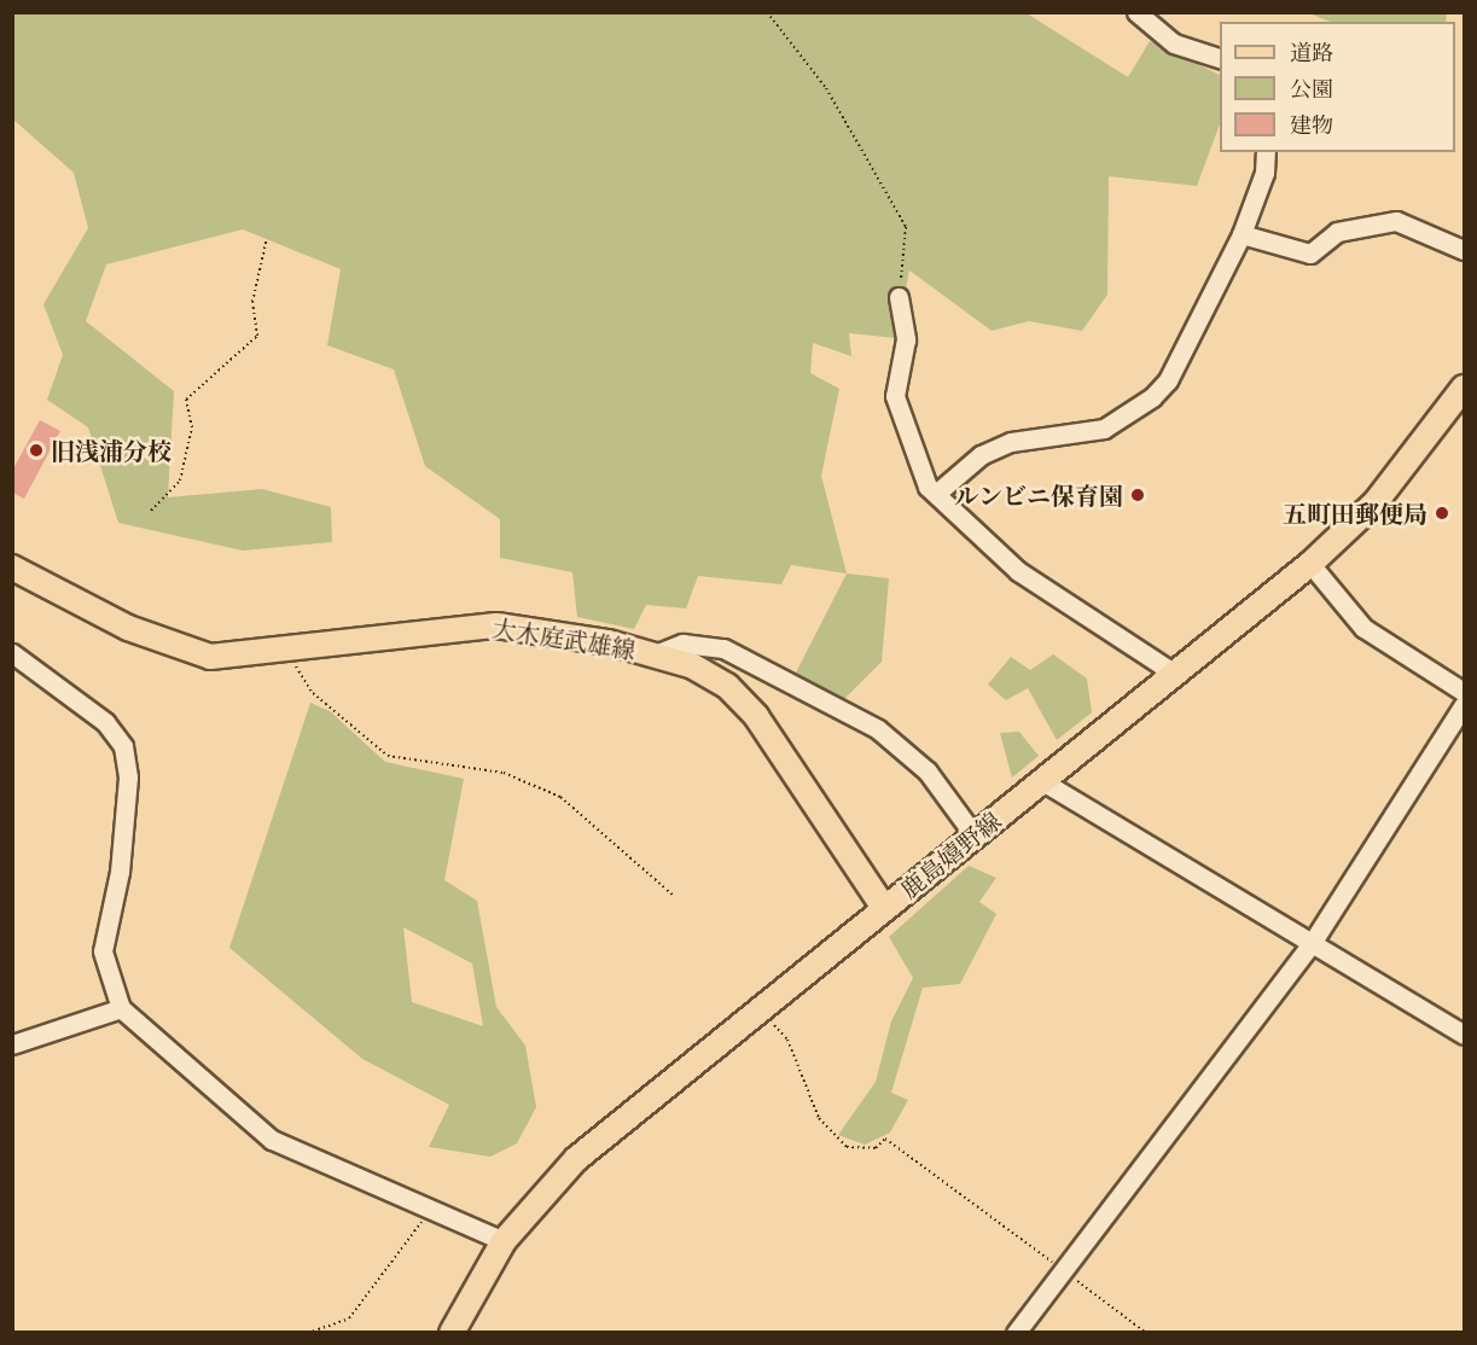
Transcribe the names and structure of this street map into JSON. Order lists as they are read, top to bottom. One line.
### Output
{"streets":{"main road":["大木庭武雄線","鹿島嬉野線"]},"crossings":[["大木庭武雄線","鹿島嬉野線"]],"places":["旧浅浦分校","ルンビニ保育園","五町田郵便局"],"legend":["道路","公園","建物"]}
